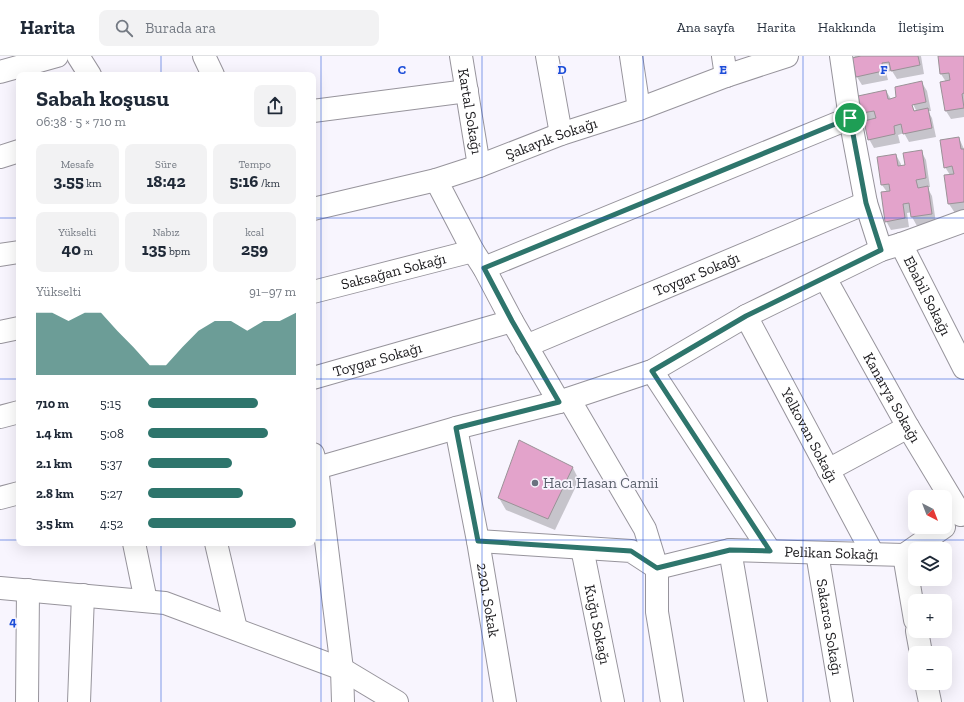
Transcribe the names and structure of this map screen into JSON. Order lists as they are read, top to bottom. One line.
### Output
{"streets":{"street":["Kartal Sokağı","Şakayık Sokağı","Saksağan Sokağı","Toygar Sokağı","Ebabil Sokağı","Kanarya Sokağı","Yelkovan Sokağı","Pelikan Sokağı","2201. Sokak","Kuğu Sokağı","Sakarca Sokağı"]},"crossings":[["Kartal Sokağı","Şakayık Sokağı"],["Saksağan Sokağı","Ebabil Sokağı"],["Toygar Sokağı","Ebabil Sokağı"],["Yelkovan Sokağı","Pelikan Sokağı"],["Pelikan Sokağı","Sakarca Sokağı"]],"places":["Hacı Hasan Camii"],"north":"bottom right","page":{"header":"Harita","search":"Burada ara","nav":["Ana sayfa","Harita","Hakkında","İletişim"],"heading":["Sabah koşusu","06:38 · 5 × 710 m"],"stats":[["Mesafe","3.55 km"],["Süre","18:42"],["Tempo","5:16 /km"],["Yükselti","40 m"],["Nabız","135 bpm"],["kcal","259"]],"chart":["Yükselti","91–97 m"],"list":[{"name":"710 m","note":"5:15"},{"name":"1.4 km","note":"5:08"},{"name":"2.1 km","note":"5:37"},{"name":"2.8 km","note":"5:27"},{"name":"3.5 km","note":"4:52"}],"map_buttons":["+","−"]},"grid":{"columns":["C","D","E","F"],"rows":["4"]}}
